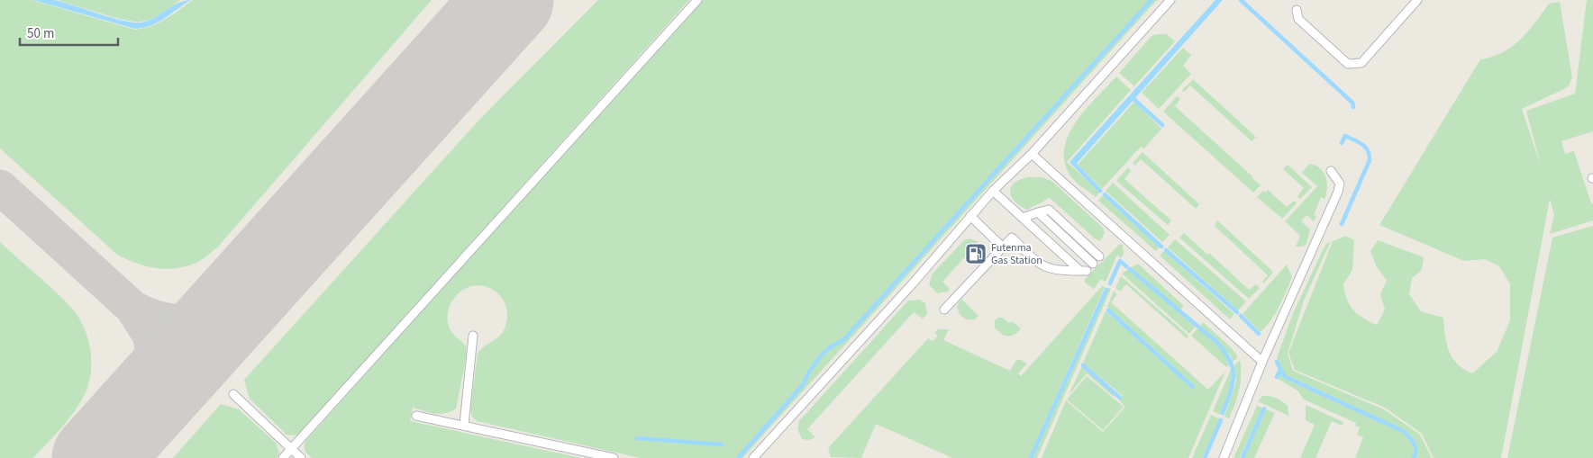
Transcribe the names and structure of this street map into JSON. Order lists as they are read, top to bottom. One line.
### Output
{"places":{"fuel station":["Futenma Gas Station"]},"scale_bar":"50 m"}
